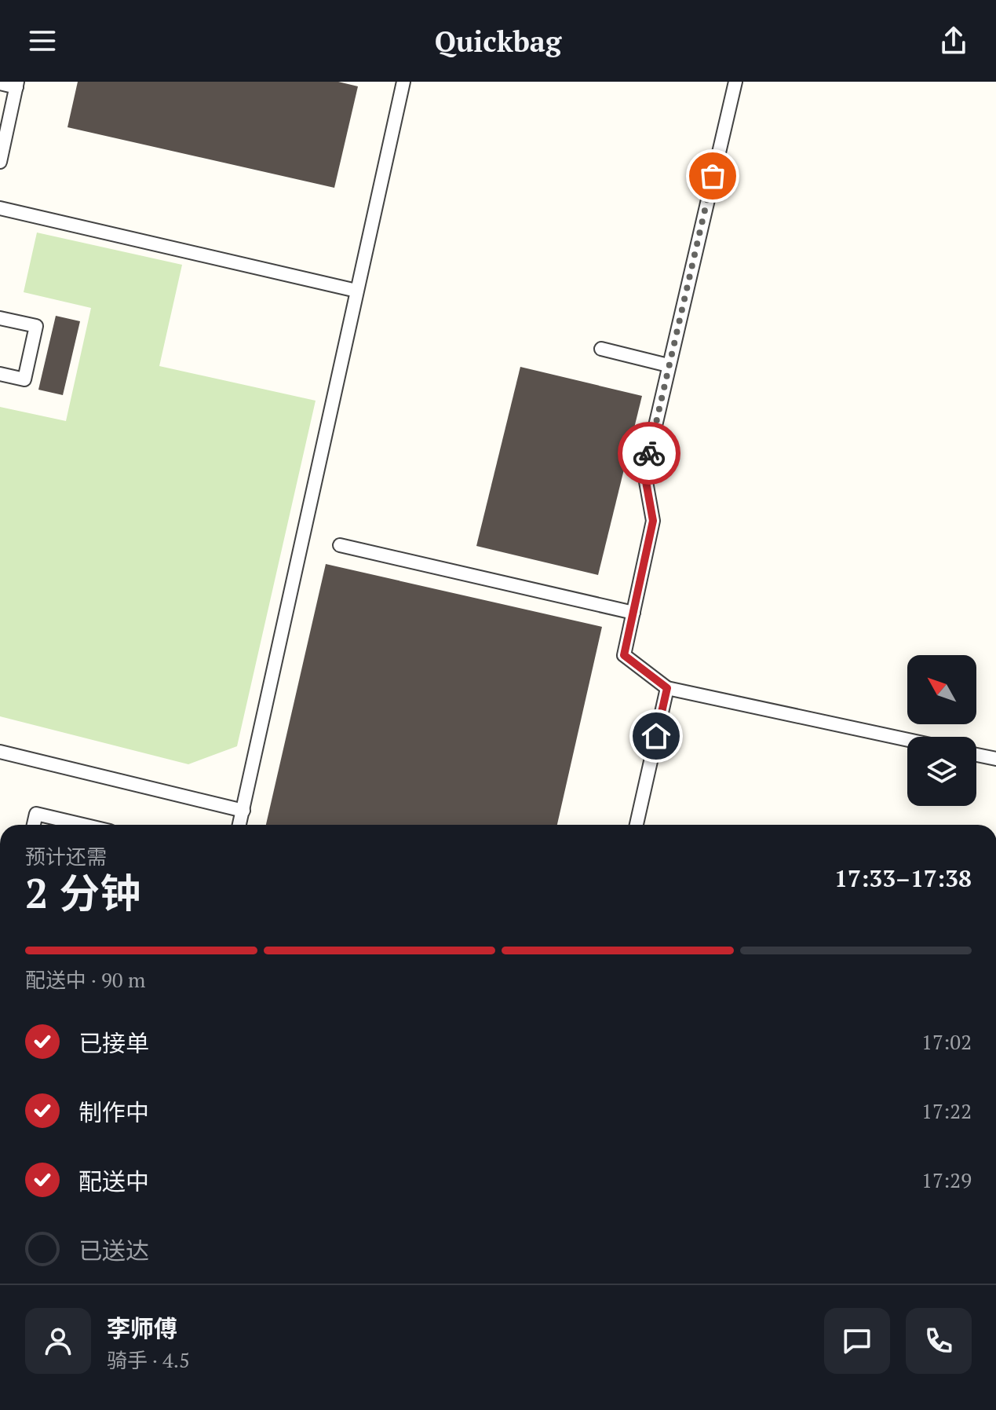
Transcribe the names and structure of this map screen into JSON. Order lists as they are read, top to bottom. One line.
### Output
{"north":"top left","page":{"header":"Quickbag","heading":["2 分钟","预计还需","17:33–17:38"],"panel":["李师傅","骑手 · 4.5"],"bar":"配送中 · 90 m","list":[["已接单","17:02"],["制作中","17:22"],["配送中","17:29"],"已送达"]}}
